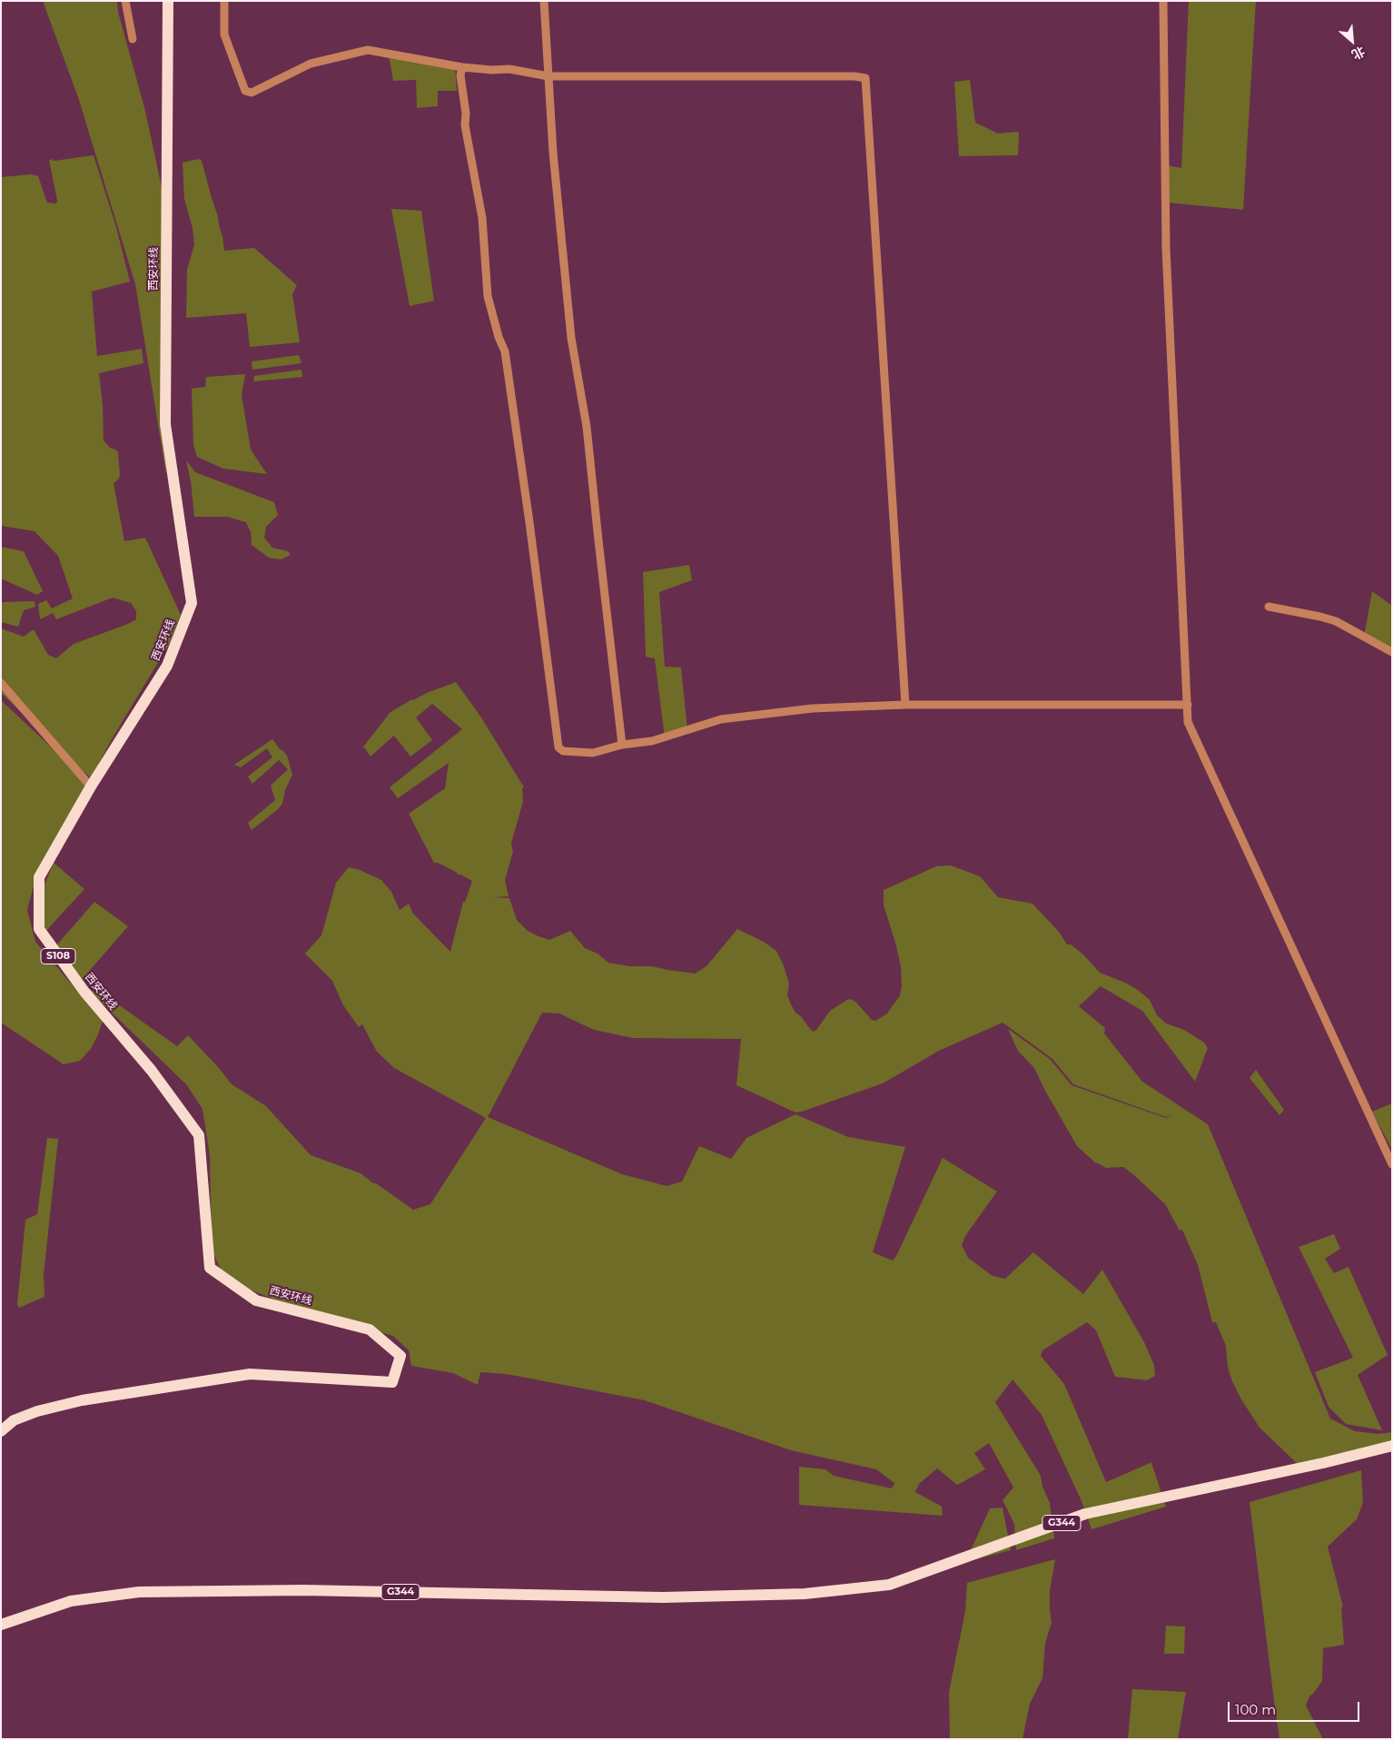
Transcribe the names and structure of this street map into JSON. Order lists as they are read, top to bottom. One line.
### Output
{"streets":{"main road":["西安环线","S108","G344"]},"scale_bar":"100 m","north":"bottom right"}
